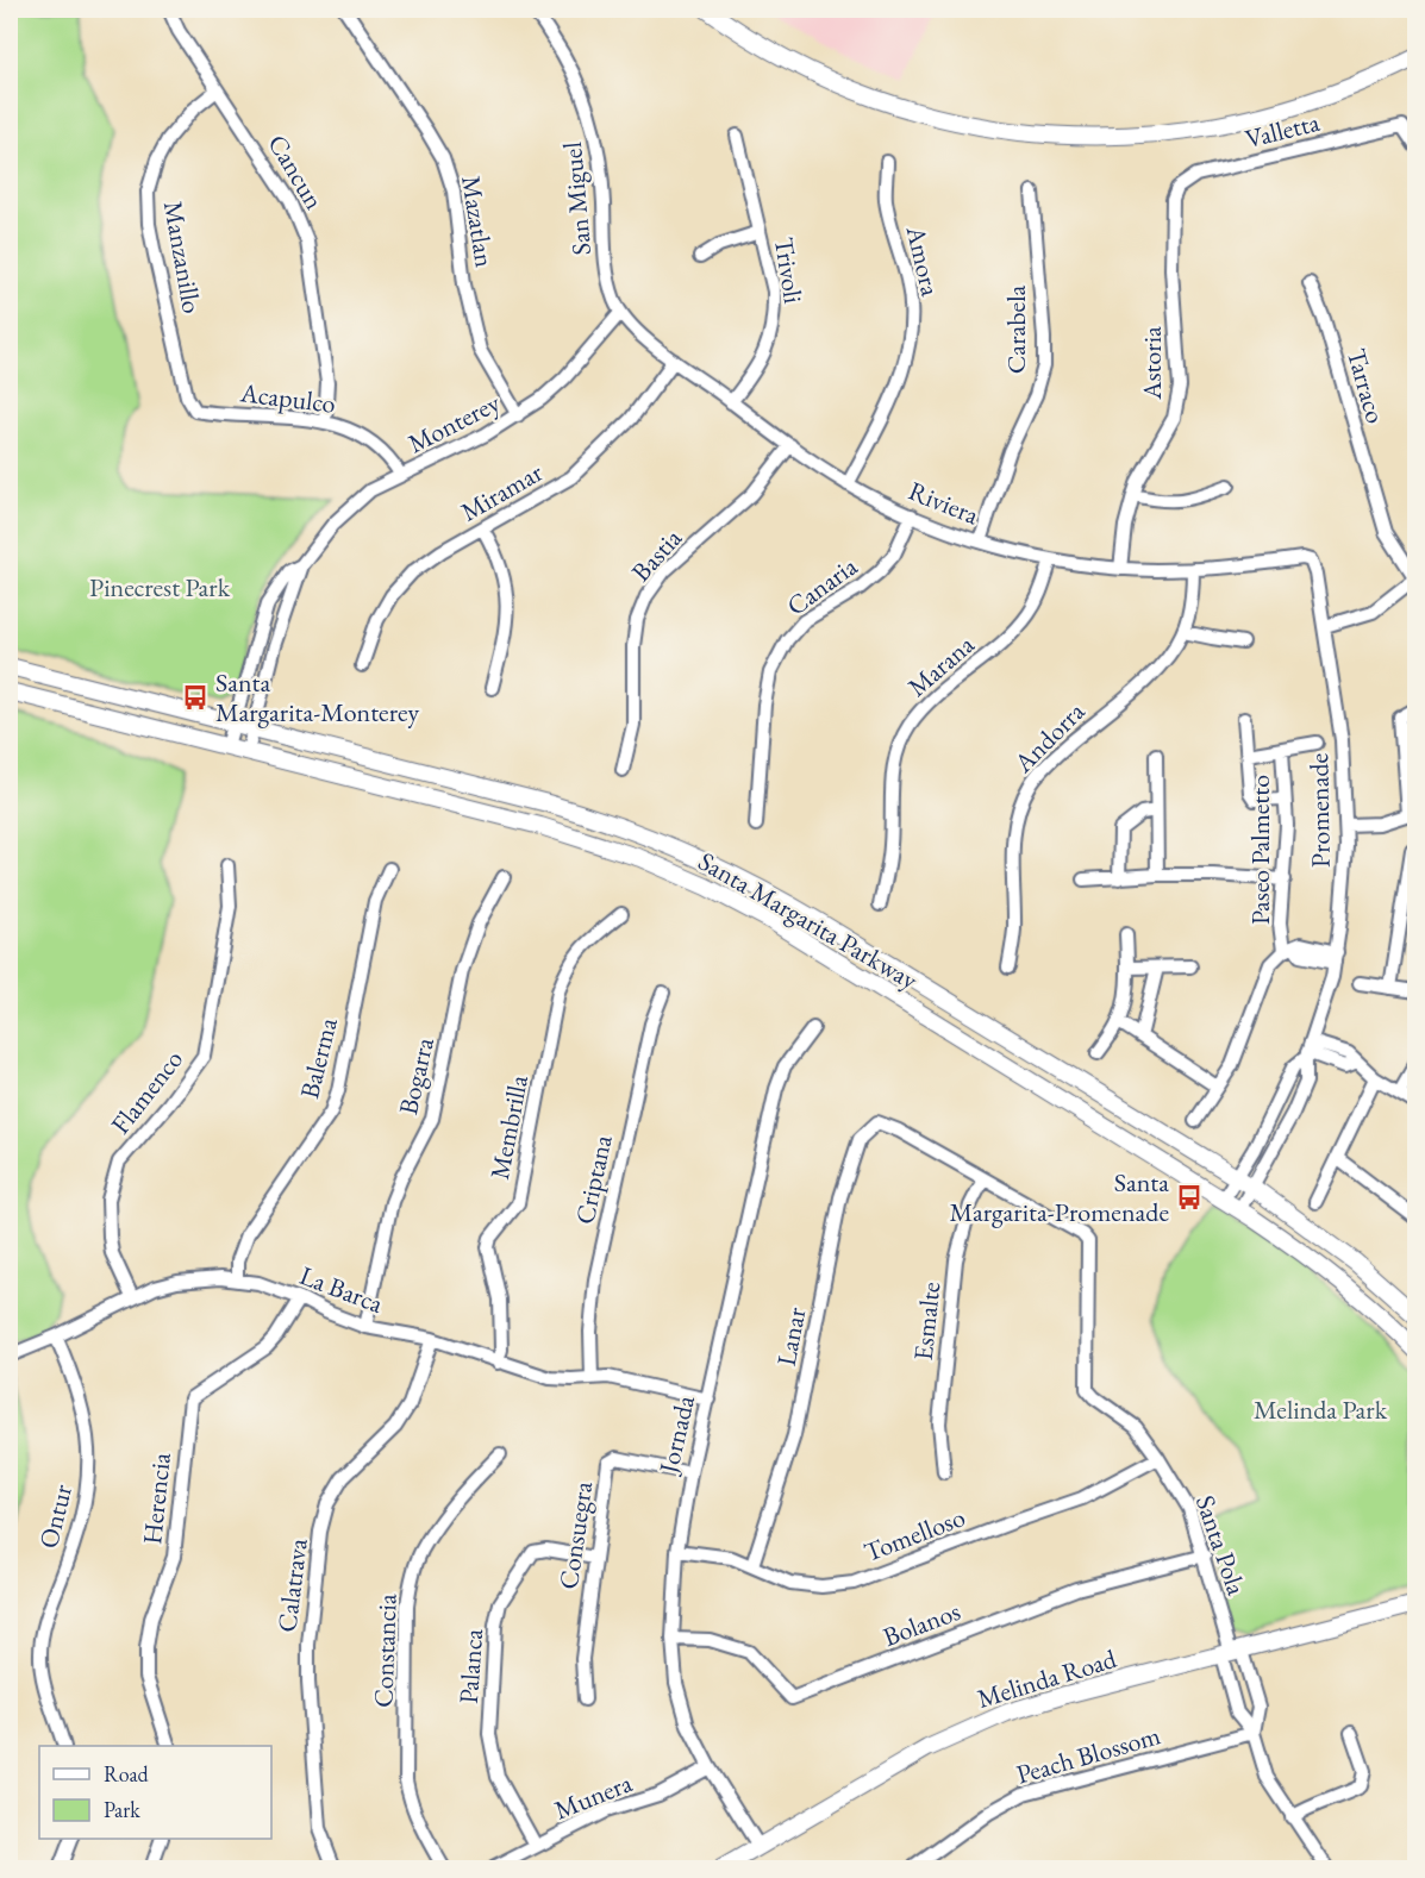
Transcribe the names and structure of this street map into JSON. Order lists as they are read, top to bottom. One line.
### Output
{"streets":{"main road":["Santa Margarita Parkway","Melinda Road"],"street":["Valletta","Cancun","San Miguel","Mazatlan","Manzanillo","Amora","Trivoli","Carabela","Astoria","Tarraco","Acapulco","Monterey","Miramar","Riviera","Bastia","Canaria","Marana","Andorra","Promenade","Paseo Palmetto","Balerma","Bogarra","Flamenco","Membrilla","Criptana","La Barca","Esmalte","Lanar","Jornada","Herencia","Ontur","Tomelloso","Consuegra","Santa Pola","Calatrava","Bolanos","Constancia","Palanca","Peach Blossom","Munera"]},"crossings":[["Valletta","Astoria"],["Cancun","Manzanillo"],["Cancun","Acapulco"],["San Miguel","Monterey"],["San Miguel","Riviera"],["Mazatlan","Monterey"],["Manzanillo","Acapulco"],["Amora","Riviera"],["Trivoli","Riviera"],["Carabela","Riviera"],["Astoria","Riviera"],["Acapulco","Monterey"],["Monterey","Riviera"],["Monterey","Santa Margarita Parkway"],["Miramar","Riviera"],["Riviera","Bastia"],["Riviera","Canaria"],["Riviera","Marana"],["Riviera","Andorra"],["Riviera","Promenade"],["Promenade","Paseo Palmetto"],["Promenade","Santa Margarita Parkway"],["Balerma","La Barca"],["Bogarra","La Barca"],["Flamenco","La Barca"],["Membrilla","La Barca"],["Criptana","La Barca"],["La Barca","Jornada"],["La Barca","Herencia"],["La Barca","Ontur"],["La Barca","Calatrava"],["Esmalte","Lanar"],["Esmalte","Santa Pola"],["Lanar","Tomelloso"],["Lanar","Santa Pola"],["Jornada","Tomelloso"],["Jornada","Consuegra"],["Jornada","Bolanos"],["Jornada","Melinda Road"],["Jornada","Munera"],["Tomelloso","Santa Pola"],["Consuegra","Palanca"],["Santa Pola","Bolanos"],["Santa Pola","Melinda Road"],["Palanca","Munera"]],"parks":["Pinecrest Park","Melinda Park"],"places":{"bus stop":["Santa Margarita-Monterey","Santa Margarita-Promenade"]},"legend":["Road","Park"]}
